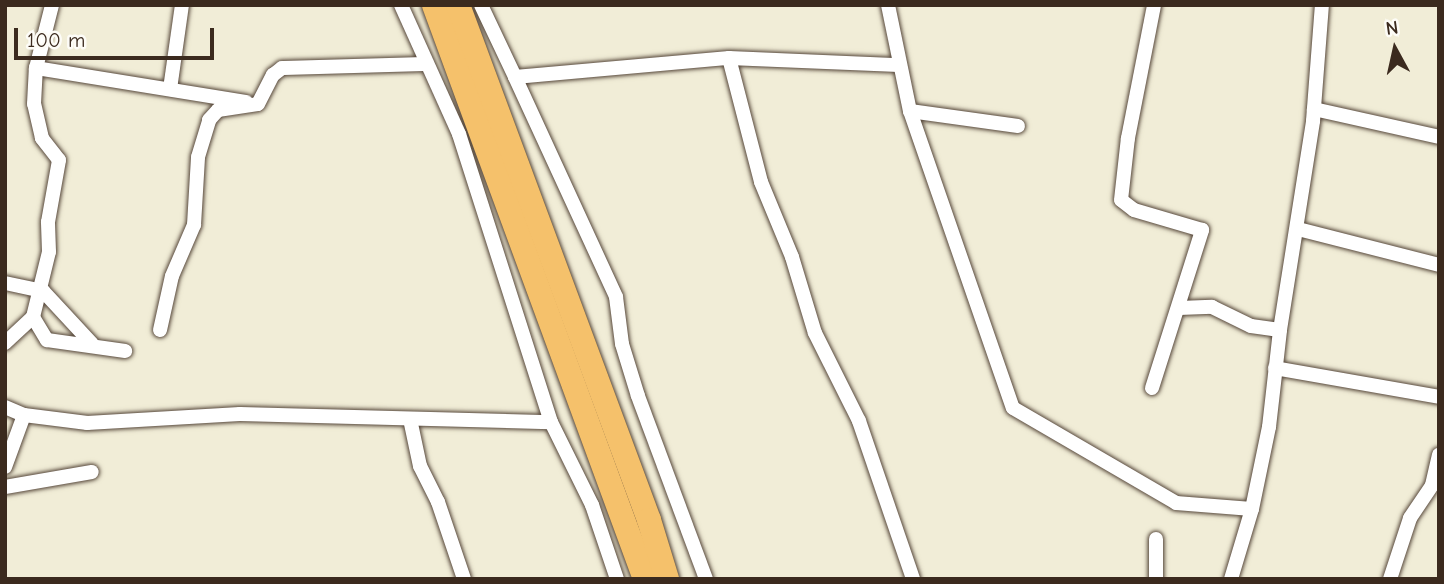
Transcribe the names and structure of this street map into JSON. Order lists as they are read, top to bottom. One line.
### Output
{"scale_bar":"100 m","north":"top"}
